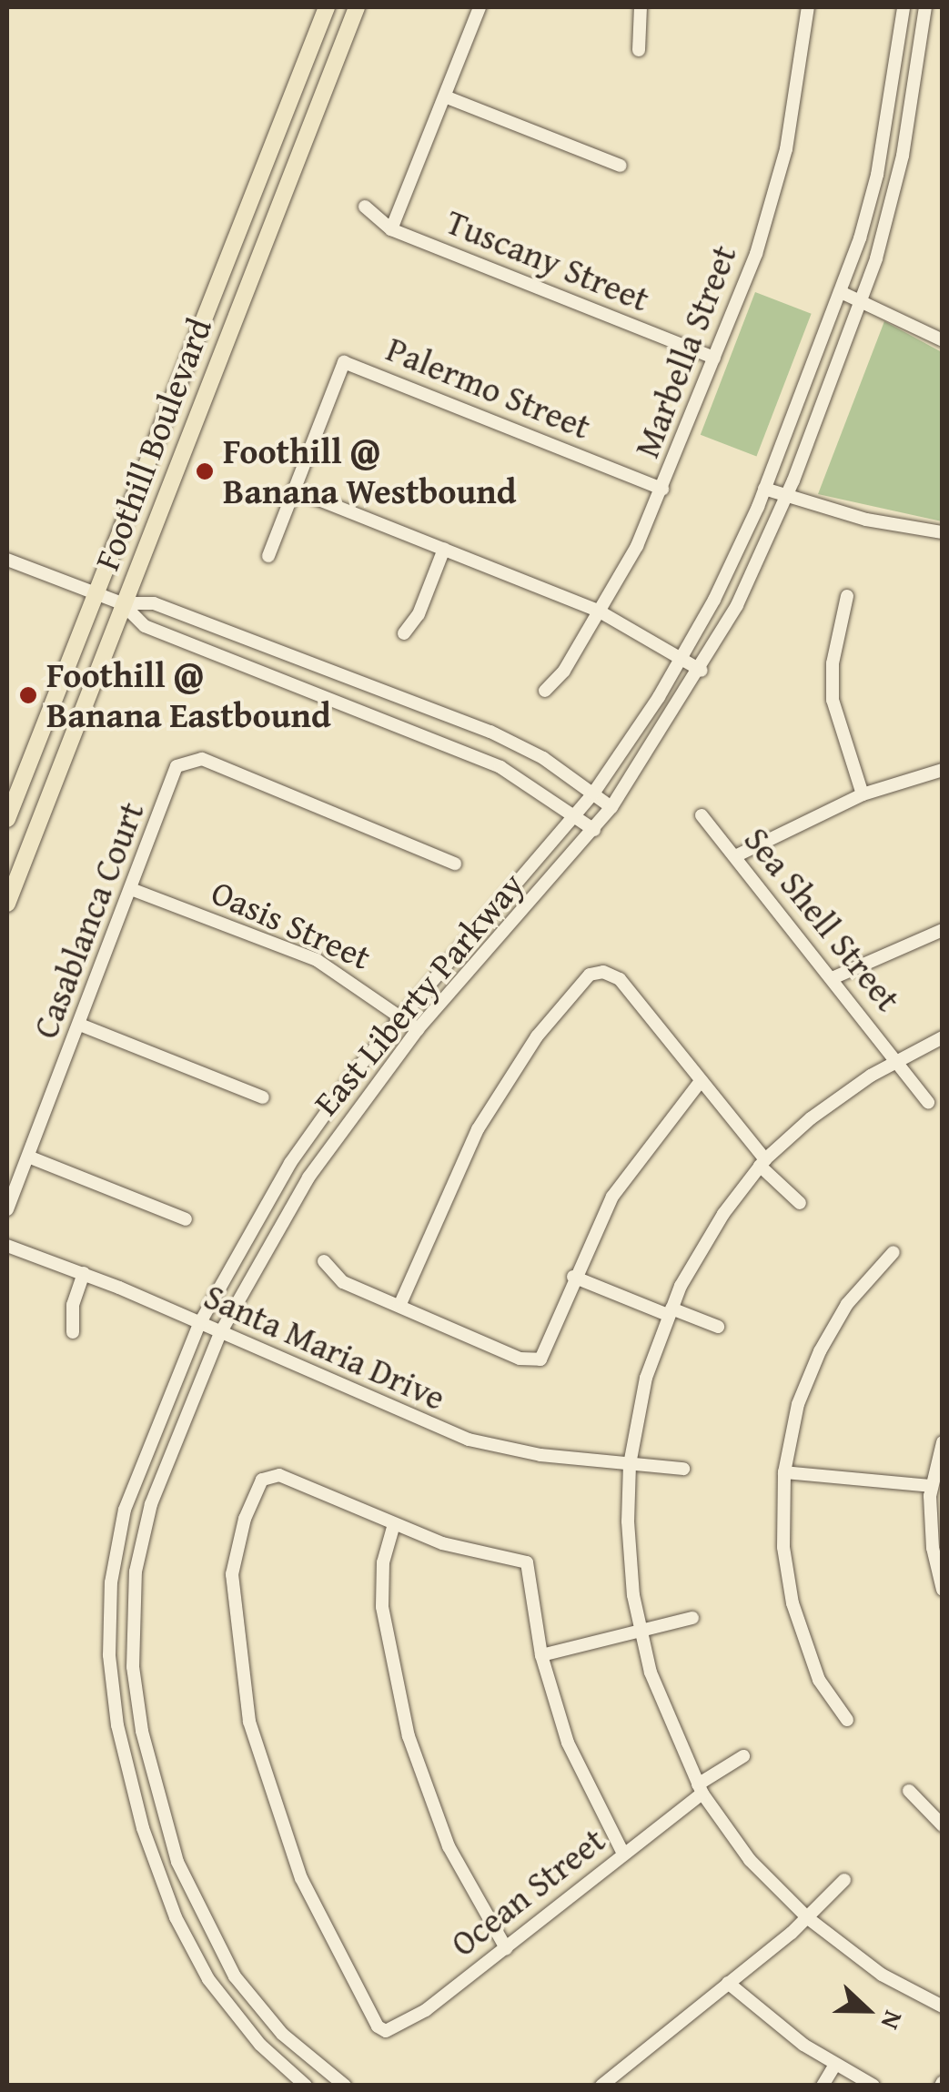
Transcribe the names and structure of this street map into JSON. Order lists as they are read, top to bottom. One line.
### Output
{"streets":{"main road":["Foothill Boulevard"],"street":["Tuscany Street","Marbella Street","Palermo Street","Sea Shell Street","Casablanca Court","Oasis Street","East Liberty Parkway","Santa Maria Drive","Ocean Street"]},"crossings":[["Tuscany Street","Marbella Street"],["Marbella Street","Palermo Street"],["Casablanca Court","Oasis Street"],["Oasis Street","East Liberty Parkway"],["East Liberty Parkway","Santa Maria Drive"]],"places":["Foothill @ Banana Westbound","Foothill @ Banana Eastbound"],"north":"right"}
